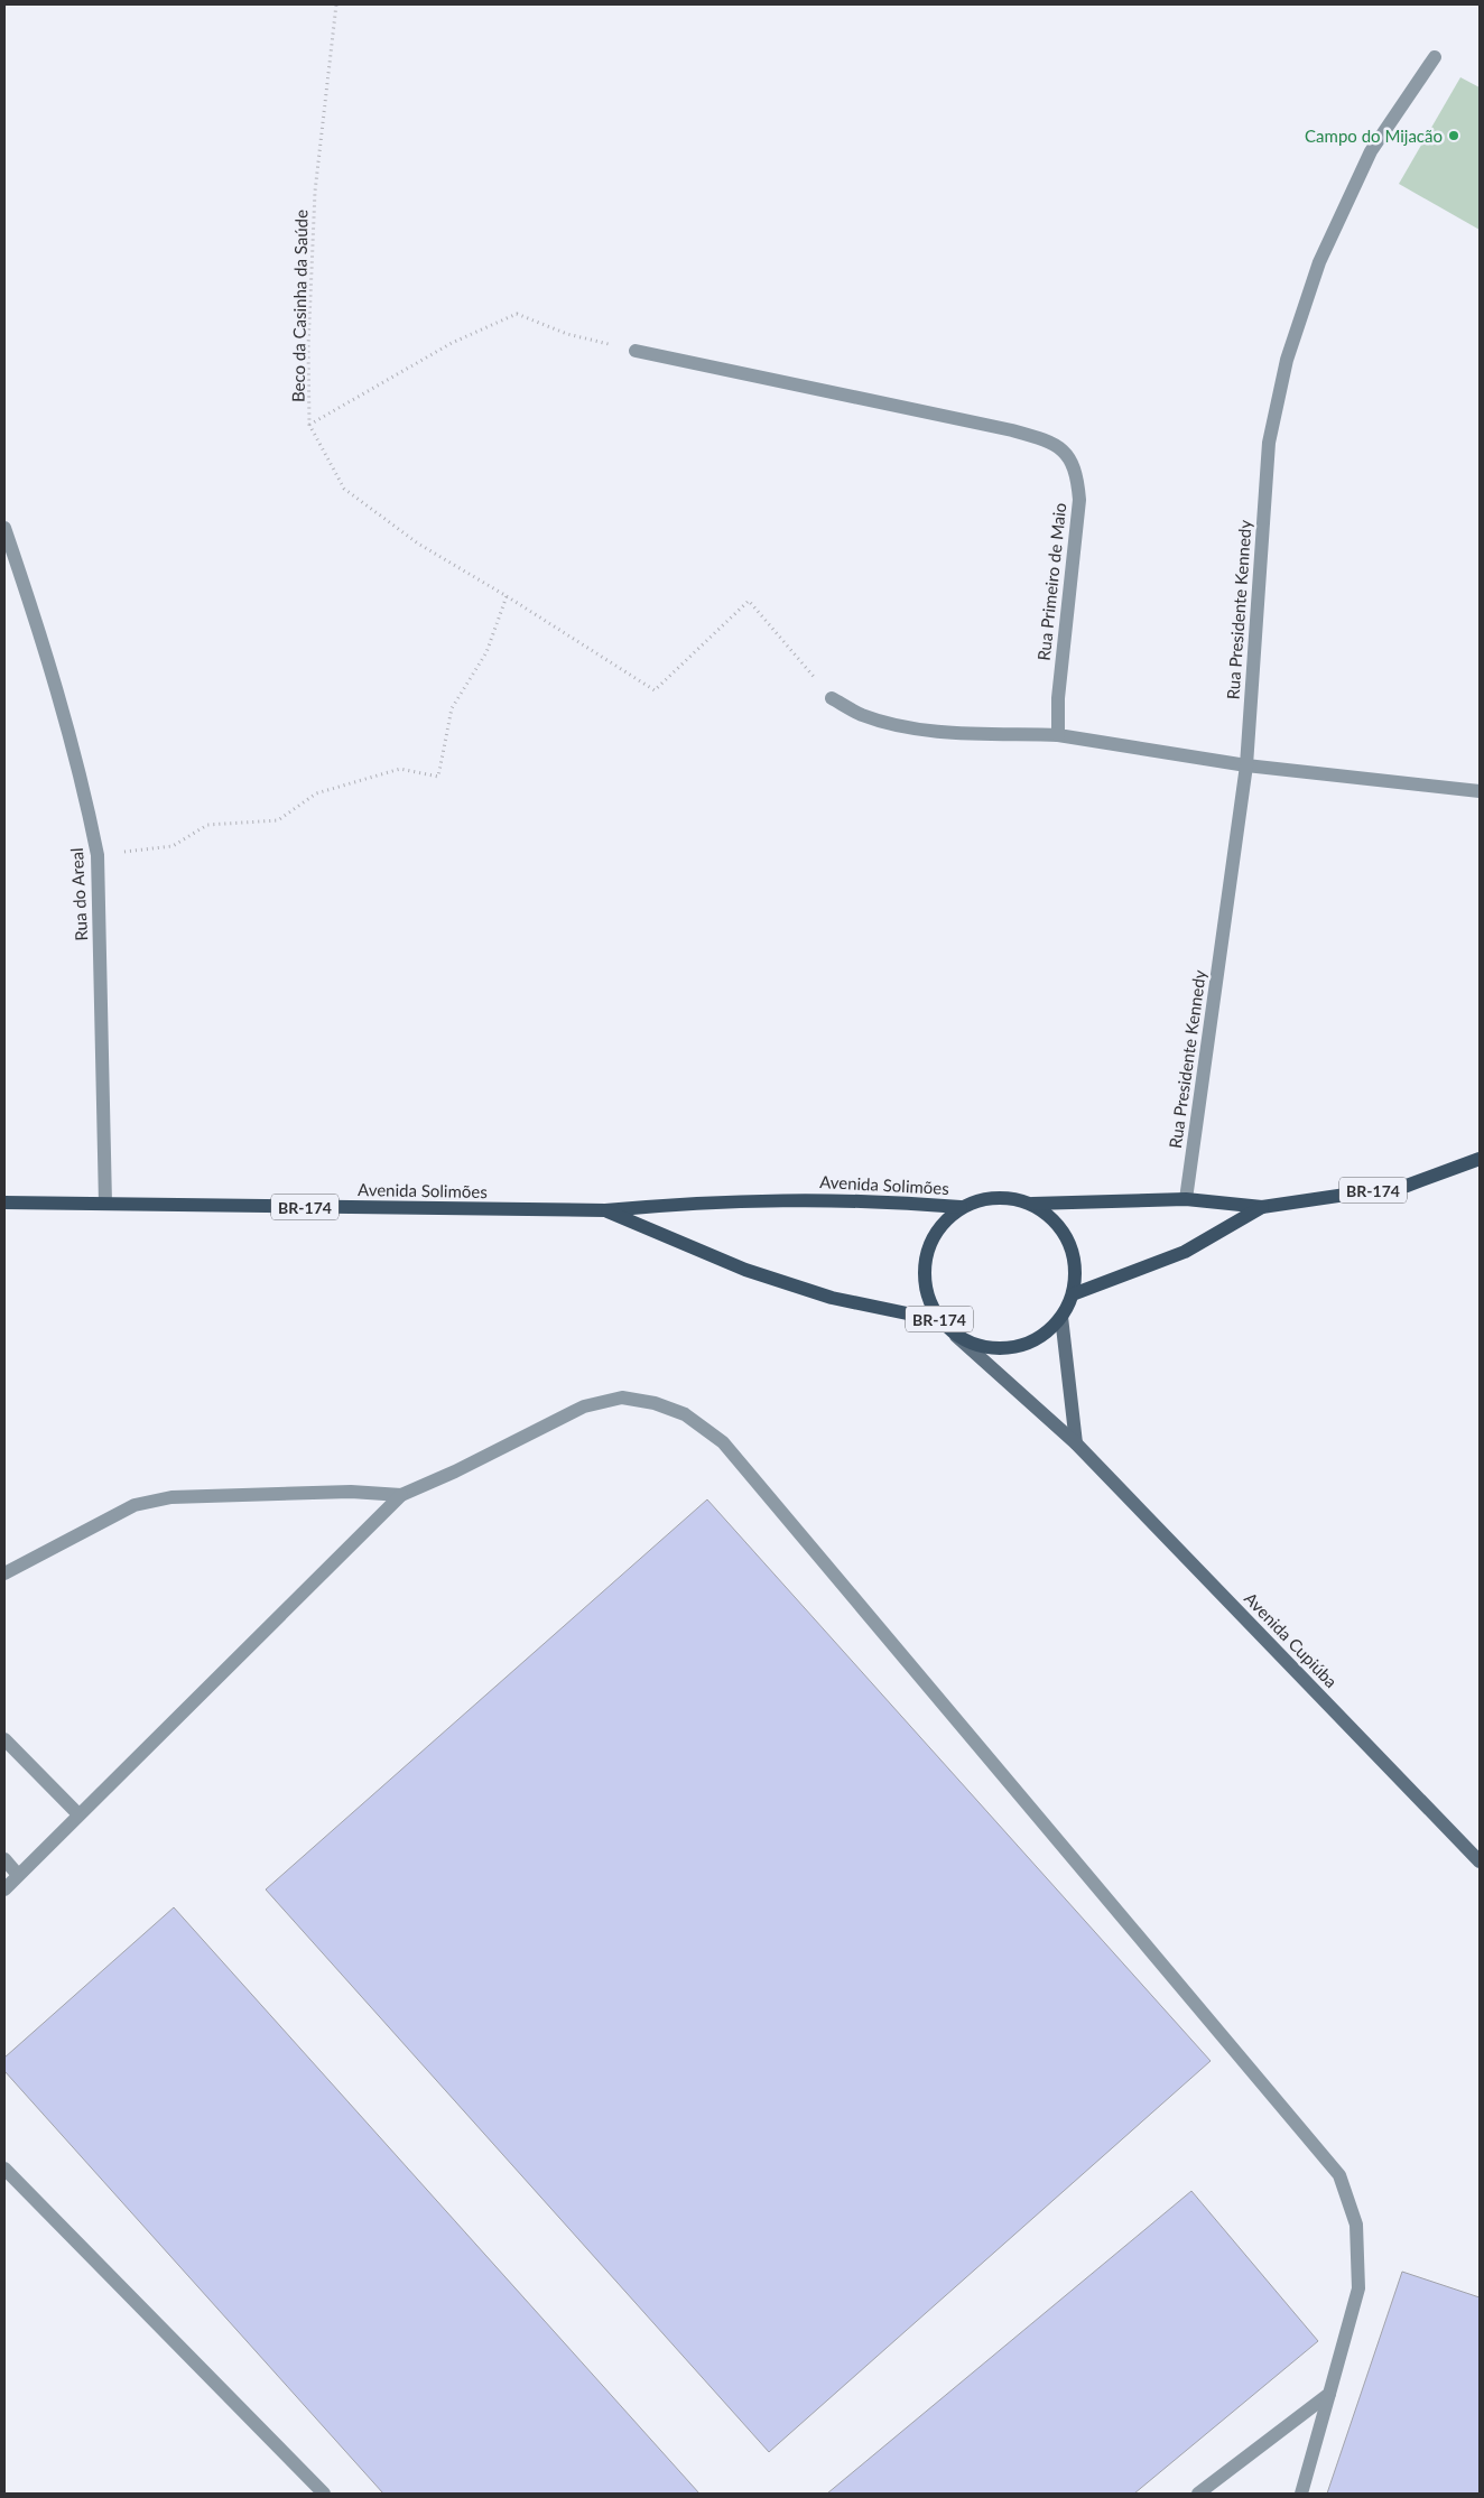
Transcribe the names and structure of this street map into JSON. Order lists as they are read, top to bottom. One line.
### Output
{"streets":{"main road":["Avenida Solimões","BR-174"],"street":["Rua Primeiro de Maio","Rua Presidente Kennedy","Rua do Areal","Avenida Cupiúba"],"path":["Beco da Casinha da Saúde"]},"crossings":[["Rua Presidente Kennedy","BR-174"],["Rua do Areal","Avenida Solimões"],["Avenida Solimões","BR-174"],["Avenida Solimões","Avenida Cupiúba"],["BR-174","Avenida Cupiúba"]],"places":["Campo do Mijacão"]}
